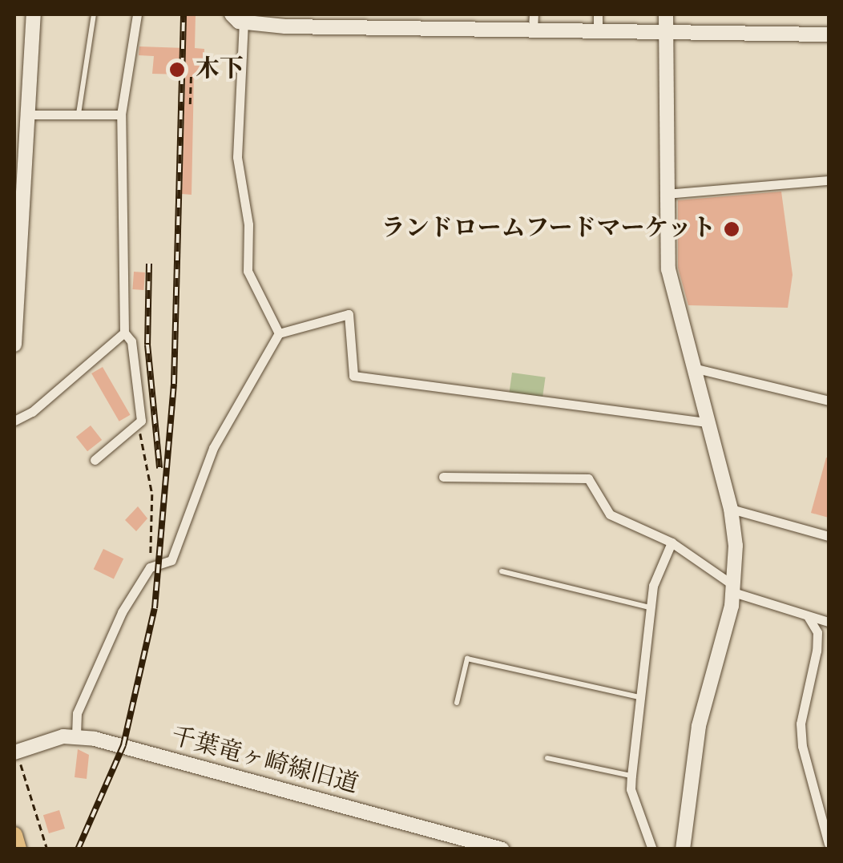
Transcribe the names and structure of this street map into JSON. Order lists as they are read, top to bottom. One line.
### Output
{"streets":{"street":["千葉竜ヶ崎線旧道"]},"places":["木下","ランドロームフードマーケット"]}
